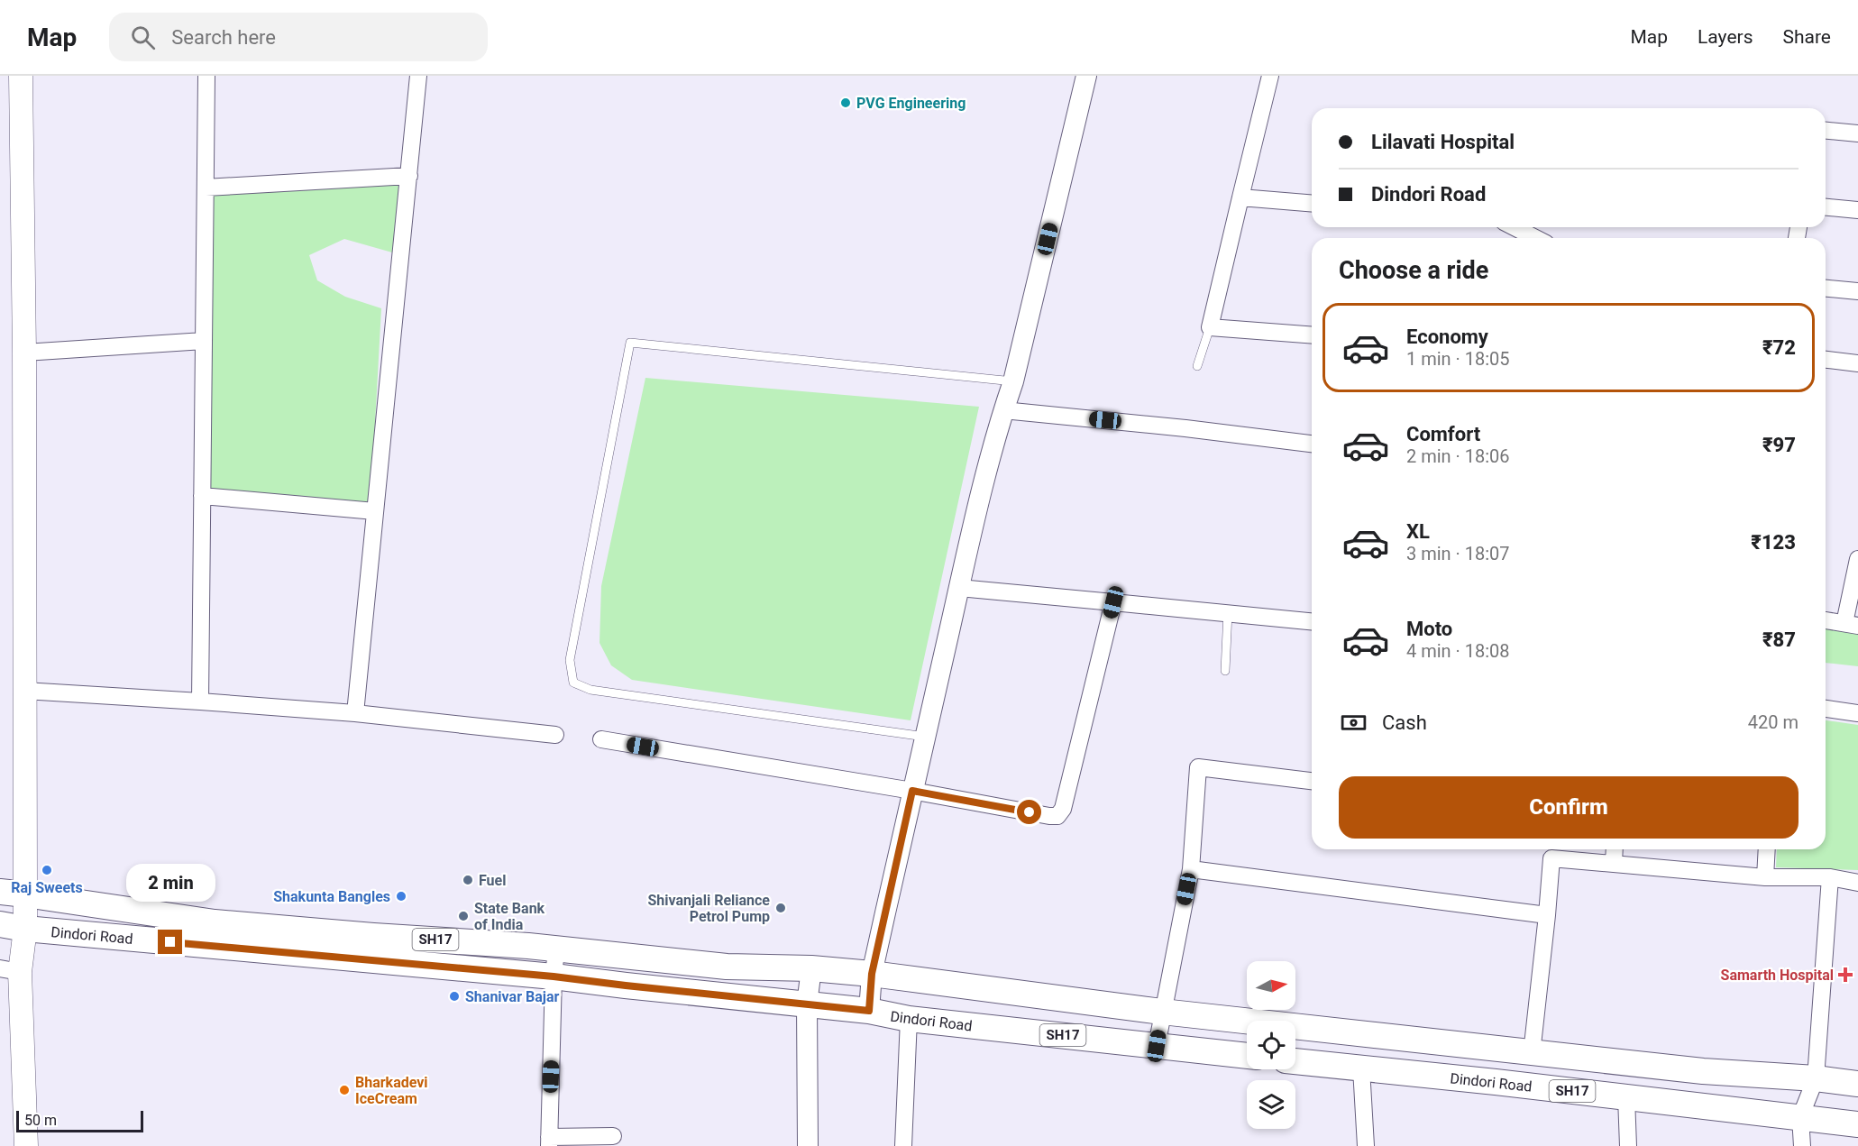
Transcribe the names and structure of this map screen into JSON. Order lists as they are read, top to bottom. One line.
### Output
{"streets":{"main road":["Dindori Road","SH17"]},"places":{"other":["PVG Engineering","Raj Sweets","Fuel","Shakunta Bangles","Shivanjali Reliance Petrol Pump","State Bank of India","Shanivar Bajar","Bharkadevi IceCream"],"health":["Samarth Hospital"]},"scale_bar":"50 m","north":"right","page":{"header":"Map","search":"Search here","nav":["Map","Layers","Share"],"banner":["Lilavati Hospital","Dindori Road"],"heading":"Choose a ride","list":[{"name":"Economy","note":"1 min · 18:05","value":"₹72"},{"name":"Comfort","note":"2 min · 18:06","value":"₹97"},{"name":"XL","note":"3 min · 18:07","value":"₹123"},{"name":"Moto","note":"4 min · 18:08","value":"₹87"}],"pay":["Cash","420 m"],"buttons":"Confirm","bubble":"2 min","scale":"50 m"}}
